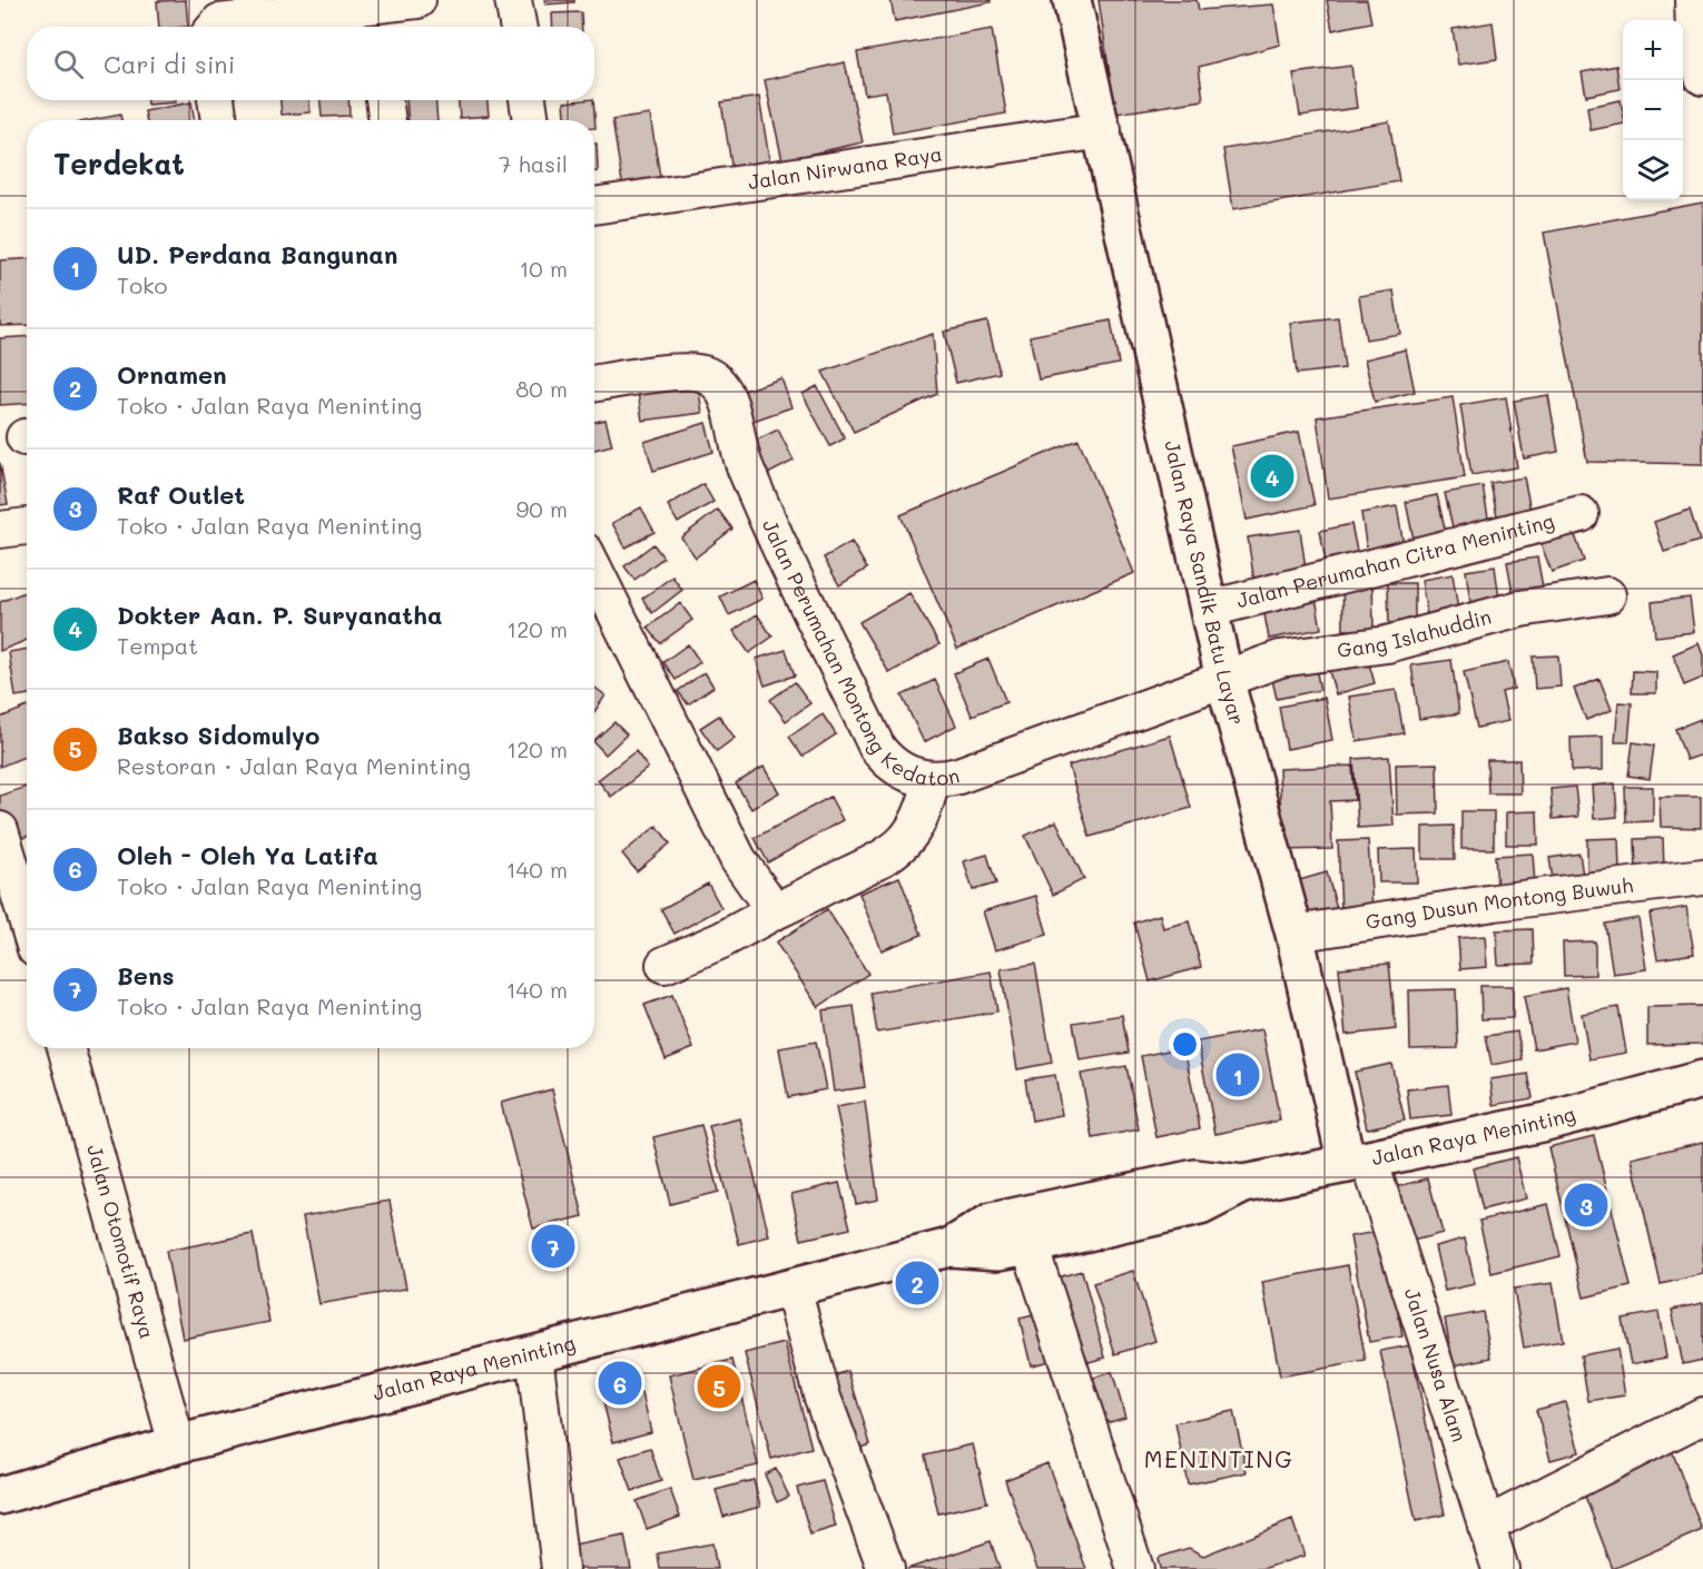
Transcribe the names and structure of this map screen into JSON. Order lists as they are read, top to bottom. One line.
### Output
{"streets":{"main road":["Jalan Raya Sandik Batu Layar","Jalan Raya Meninting"],"street":["Jalan Nirwana Raya","Jalan Perumahan Citra Meninting","Gang Islahuddin","Jalan Perumahan Montong Kedaton","Gang Dusun Montong Buwuh","Jalan Otomotif Raya","Jalan Nusa Alam"]},"crossings":[["Jalan Nirwana Raya","Jalan Raya Sandik Batu Layar"],["Jalan Perumahan Citra Meninting","Jalan Raya Sandik Batu Layar"],["Jalan Raya Sandik Batu Layar","Gang Islahuddin"],["Jalan Raya Sandik Batu Layar","Jalan Perumahan Montong Kedaton"],["Jalan Raya Sandik Batu Layar","Gang Dusun Montong Buwuh"],["Jalan Raya Sandik Batu Layar","Jalan Raya Meninting"],["Jalan Raya Sandik Batu Layar","Jalan Nusa Alam"],["Gang Islahuddin","Jalan Perumahan Montong Kedaton"],["Jalan Raya Meninting","Jalan Otomotif Raya"],["Jalan Raya Meninting","Jalan Nusa Alam"]],"districts":["MENINTING"],"page":{"map_buttons":["+","−"],"search":"Cari di sini","heading":["Terdekat","7 hasil"],"list":[{"mark":"1","name":"UD. Perdana Bangunan","note":"Toko","value":"10 m"},{"mark":"2","name":"Ornamen","note":"Toko · Jalan Raya Meninting","value":"80 m"},{"mark":"3","name":"Raf Outlet","note":"Toko · Jalan Raya Meninting","value":"90 m"},{"mark":"4","name":"Dokter Aan. P. Suryanatha","note":"Tempat","value":"120 m"},{"mark":"5","name":"Bakso Sidomulyo","note":"Restoran · Jalan Raya Meninting","value":"120 m"},{"mark":"6","name":"Oleh - Oleh Ya Latifa","note":"Toko · Jalan Raya Meninting","value":"140 m"},{"mark":"7","name":"Bens","note":"Toko · Jalan Raya Meninting","value":"140 m"}],"pins":["4","1","3","7","2","6","5"]}}
